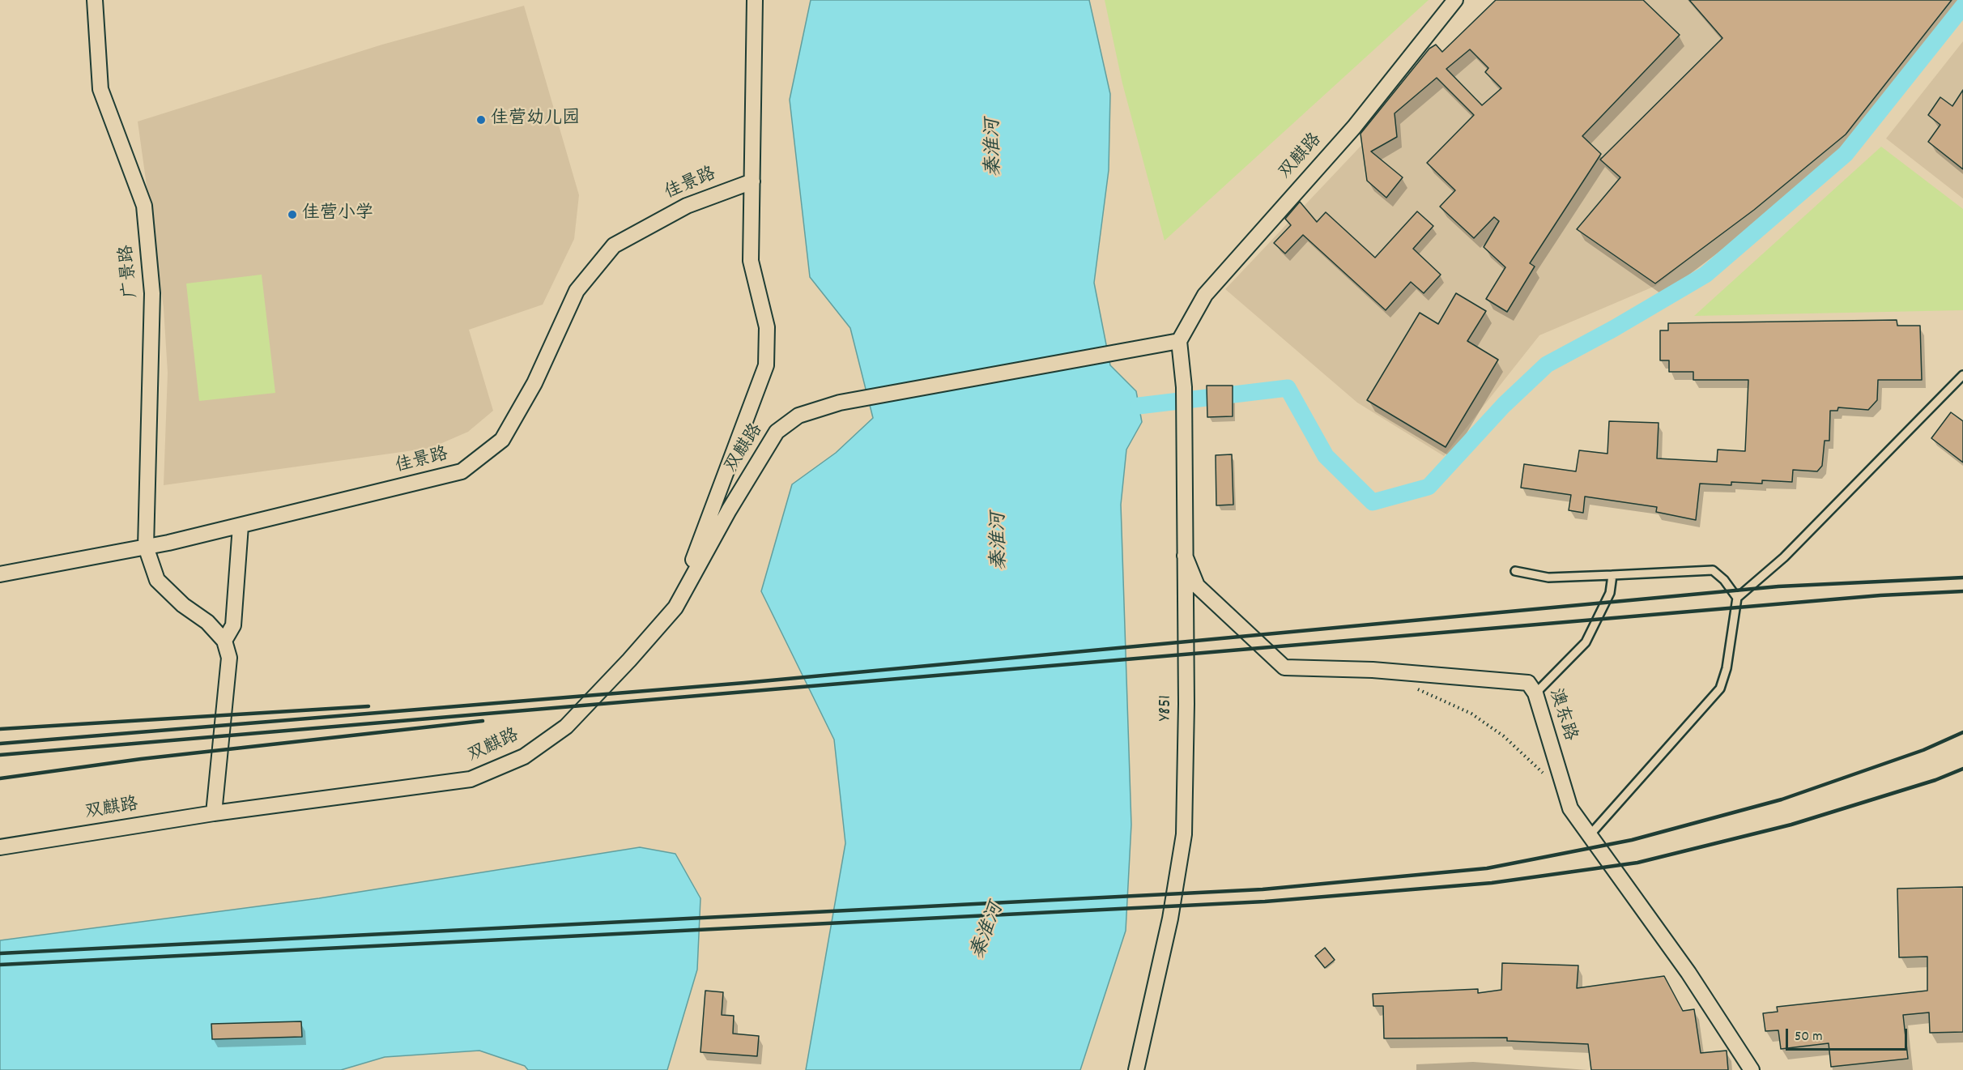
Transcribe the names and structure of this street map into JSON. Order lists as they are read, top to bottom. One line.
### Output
{"streets":{"street":["双麒路","佳景路","广景路","Y851","澳东路"]},"crossings":[["双麒路","Y851"],["佳景路","广景路"],["Y851","澳东路"]],"water":["秦淮河"],"places":["佳营幼儿园","佳营小学"],"scale_bar":"50 m"}
